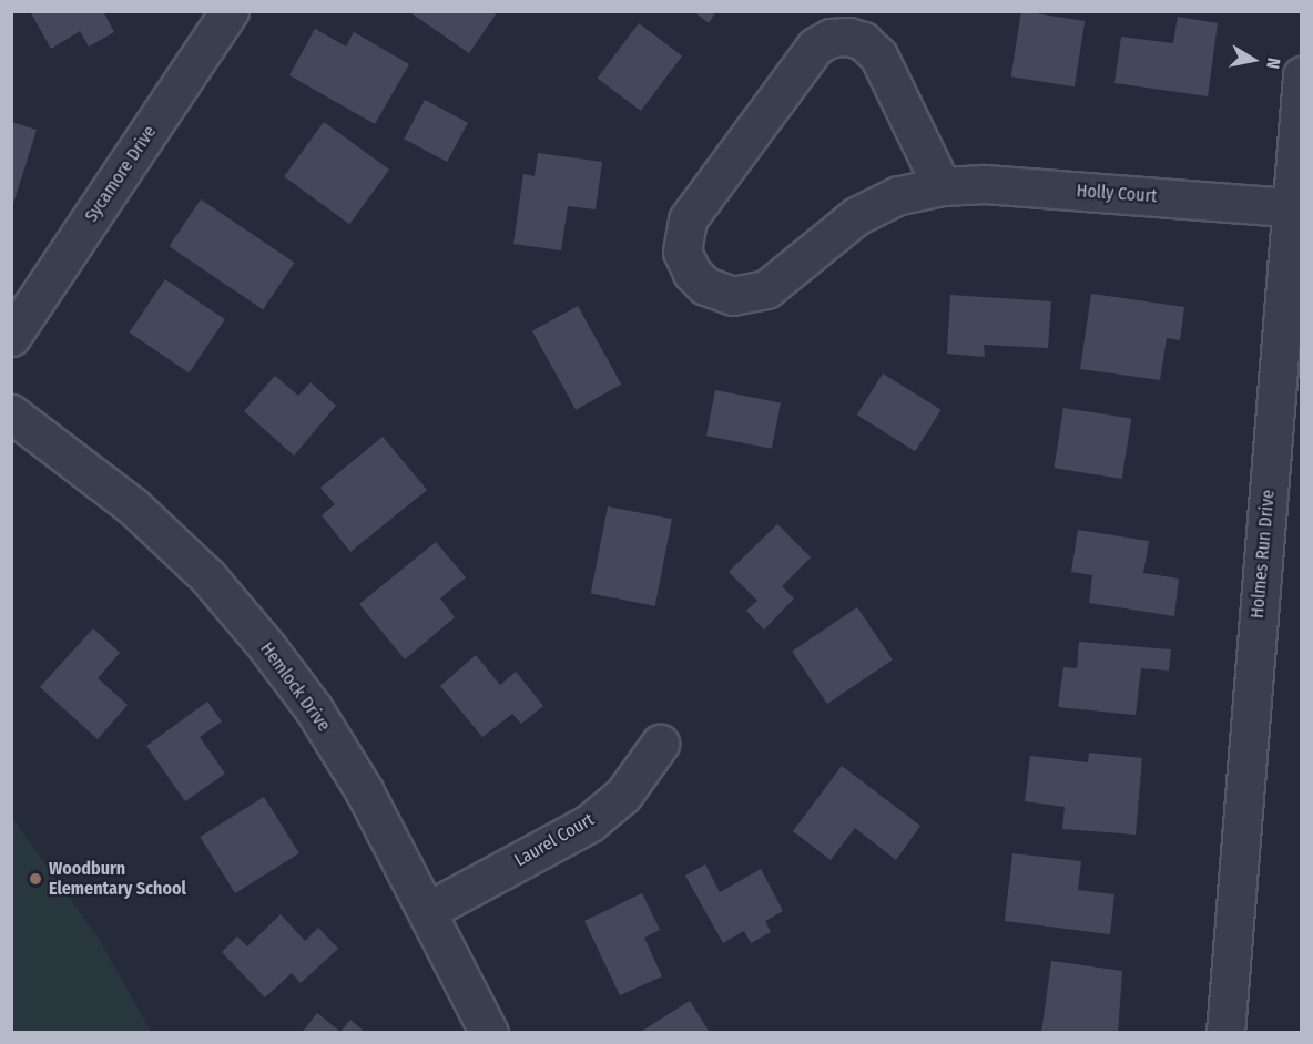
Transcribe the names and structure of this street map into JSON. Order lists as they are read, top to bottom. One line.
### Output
{"streets":{"street":["Sycamore Drive","Holly Court","Holmes Run Drive","Hemlock Drive","Laurel Court"]},"crossings":[["Holly Court","Holmes Run Drive"],["Hemlock Drive","Laurel Court"]],"places":["Woodburn Elementary School"],"north":"right"}
